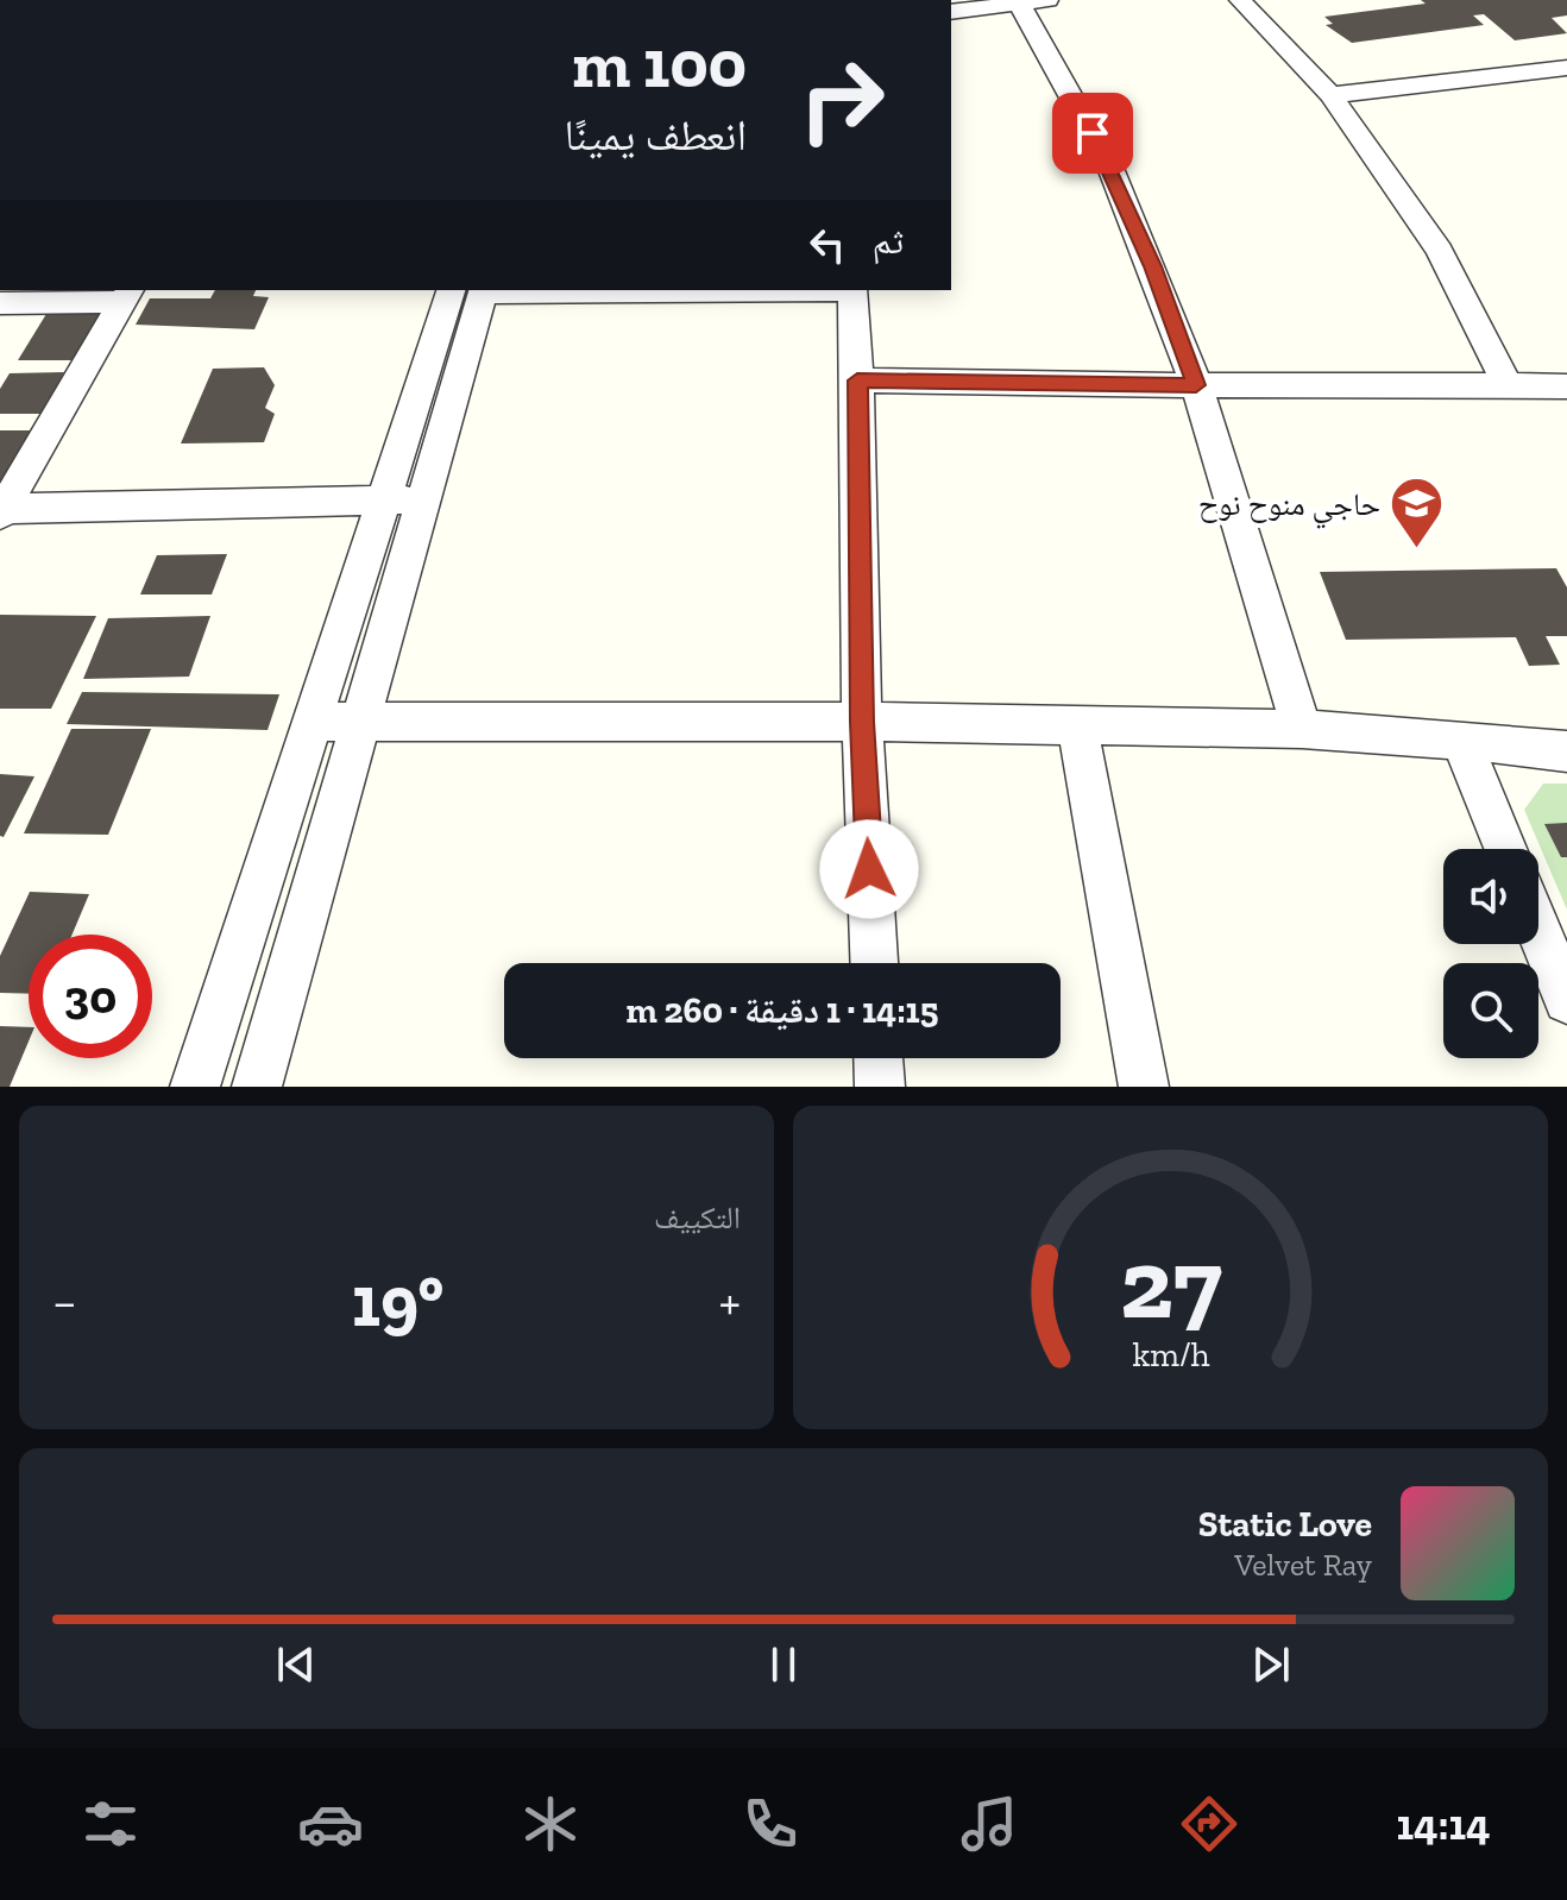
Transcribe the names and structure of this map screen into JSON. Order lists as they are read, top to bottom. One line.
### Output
{"places":{"school or university":["حاجي منوح نوح"]},"page":{"turn":["100 m","انعطف يمينًا"],"then":"ثم","limit":"30","trip":"14:15 · 1 دقيقة · 260 m","tile":"التكييف","heat":["−","19°","+"],"song":["Static Love","Velvet Ray"],"tabs":"14:14","gauge":["27","km/h"]}}
